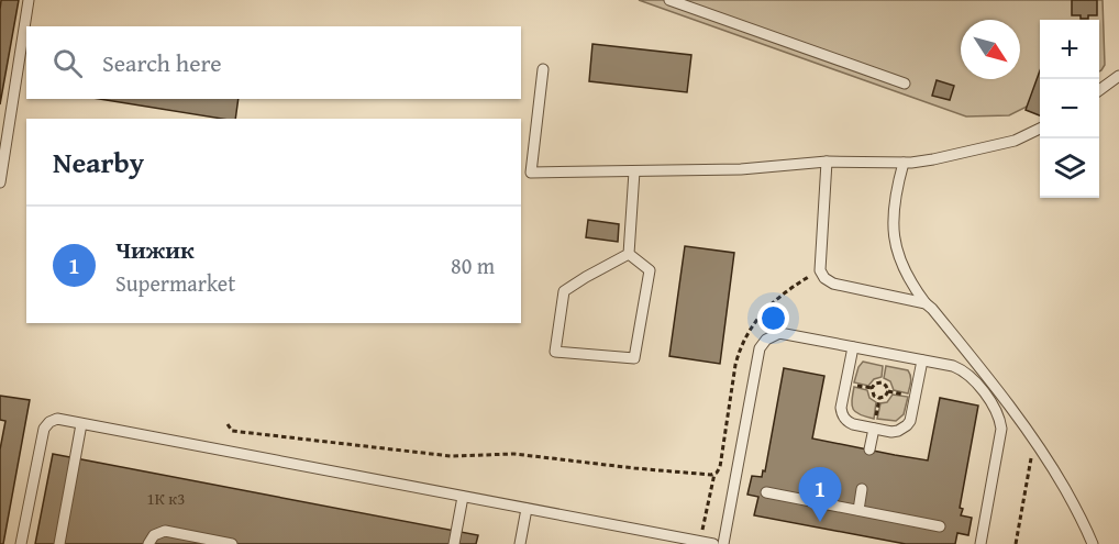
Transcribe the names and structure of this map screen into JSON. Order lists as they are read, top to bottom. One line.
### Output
{"house_numbers":["1К к3"],"north":"bottom right","page":{"map_buttons":["+","−"],"search":"Search here","heading":"Nearby","list":[{"mark":"1","name":"Чижик","note":"Supermarket","value":"80 m"}],"pins":"1"}}
